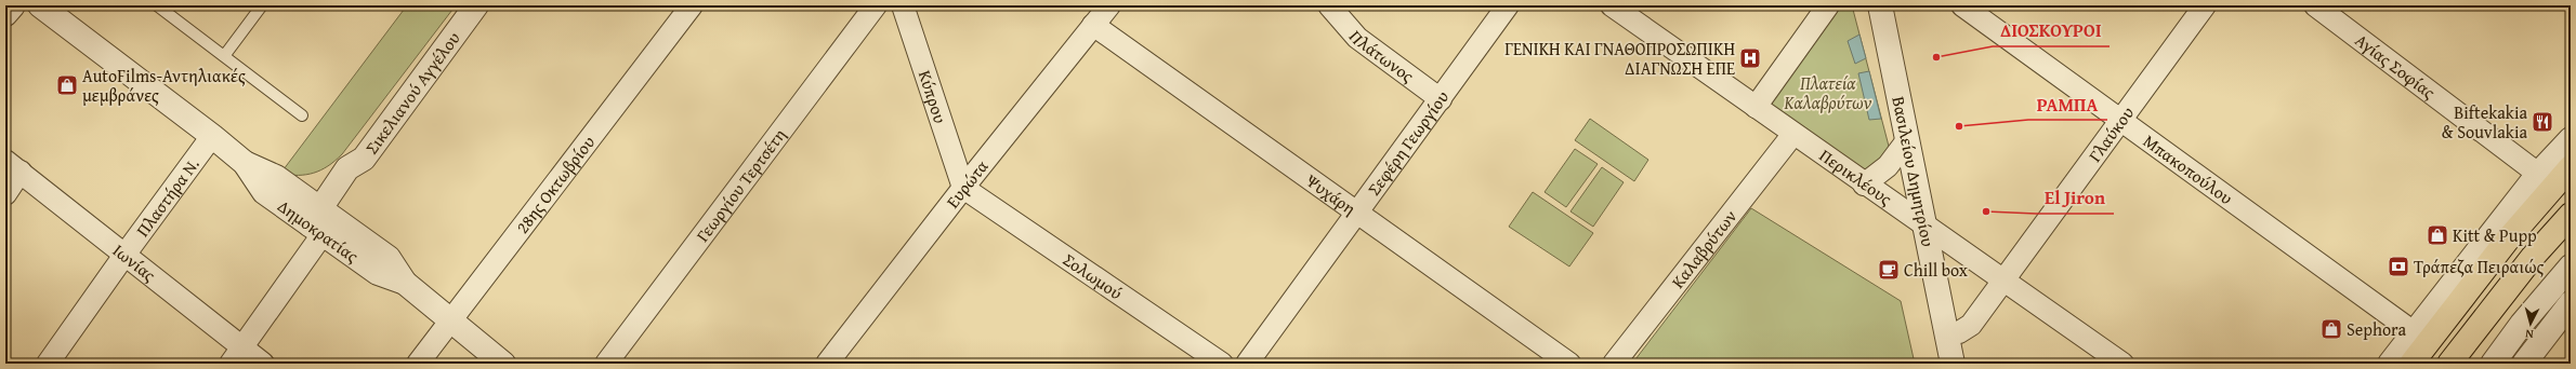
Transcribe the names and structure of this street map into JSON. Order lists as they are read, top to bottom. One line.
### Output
{"streets":{"street":["Πλάτωνος","Αγίας Σοφίας","Σικελιανού Αγγέλου","Κύπρου","Γλαύκου","Σεφέρη Γεωργίου","Μπακοπούλου","Βασιλείου Δημητρίου","Περικλέους","Ευρώτα","28ης Οκτωβρίου","Γεωργίου Τερτσέτη","Ψυχάρη","Πλαστήρα Ν.","Δημοκρατίας","Καλαβρύτων","Ιωνίας","Σολωμού"]},"crossings":[["Πλάτωνος","Σεφέρη Γεωργίου"],["Σικελιανού Αγγέλου","Δημοκρατίας"],["Κύπρου","Ευρώτα"],["Κύπρου","Σολωμού"],["Γλαύκου","Μπακοπούλου"],["Γλαύκου","Βασιλείου Δημητρίου"],["Γλαύκου","Περικλέους"],["Σεφέρη Γεωργίου","Ψυχάρη"],["Βασιλείου Δημητρίου","Περικλέους"],["Περικλέους","Καλαβρύτων"],["Ευρώτα","Ψυχάρη"],["Ευρώτα","Σολωμού"],["28ης Οκτωβρίου","Δημοκρατίας"],["Πλαστήρα Ν.","Δημοκρατίας"],["Πλαστήρα Ν.","Ιωνίας"]],"parks":["Πλατεία Καλαβρύτων"],"places":{"other":["ΔΙΟΣΚΟΥΡΟΙ","ΡΑΜΠΑ","El Jiron"],"hospital":["ΓΕΝΙΚΗ ΚΑΙ ΓΝΑΘΟΠΡΟΣΩΠΙΚΗ ΔΙΑΓΝΩΣΗ ΕΠΕ"],"shop":["AutoFilms-Αντηλιακές μεμβράνες","Kitt & Pupp","Sephora"],"restaurant":["Biftekakia & Souvlakia"],"bank":["Τράπεζα Πειραιώς"],"cafe":["Chill box"]},"north":"bottom"}
